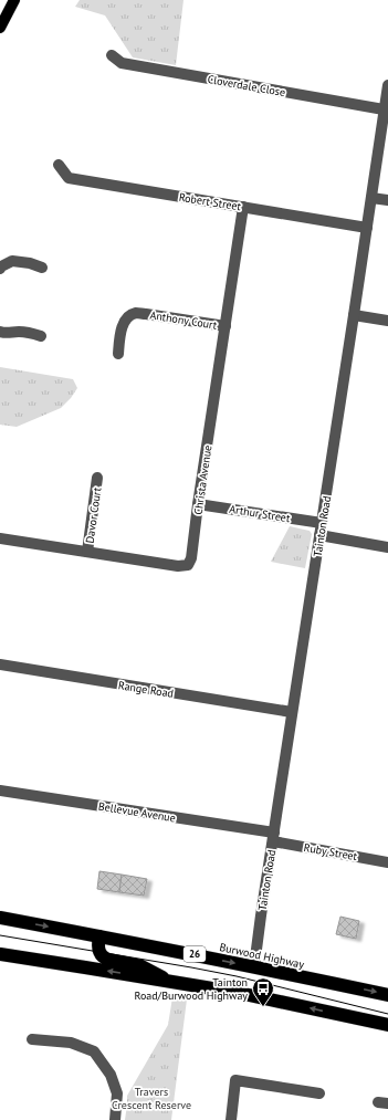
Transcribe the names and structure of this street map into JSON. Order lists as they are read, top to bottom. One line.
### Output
{"streets":{"highway":["26","Burwood Highway"],"street":["Cloverdale Close","Robert Street","Anthony Court","Christa Avenue","Arthur Street","Davor Court","Tainton Road","Range Road","Bellevue Avenue","Ruby Street"]},"crossings":[["Cloverdale Close","Tainton Road"],["Robert Street","Christa Avenue"],["Robert Street","Tainton Road"],["Anthony Court","Christa Avenue"],["Christa Avenue","Arthur Street"],["Christa Avenue","Davor Court"],["Arthur Street","Tainton Road"],["Tainton Road","Range Road"],["Tainton Road","Bellevue Avenue"],["Tainton Road","Ruby Street"],["Tainton Road","Burwood Highway"],["Bellevue Avenue","Ruby Street"]],"parks":["Travers Crescent Reserve"],"places":{"bus stop":["Tainton Road/Burwood Highway"]}}
